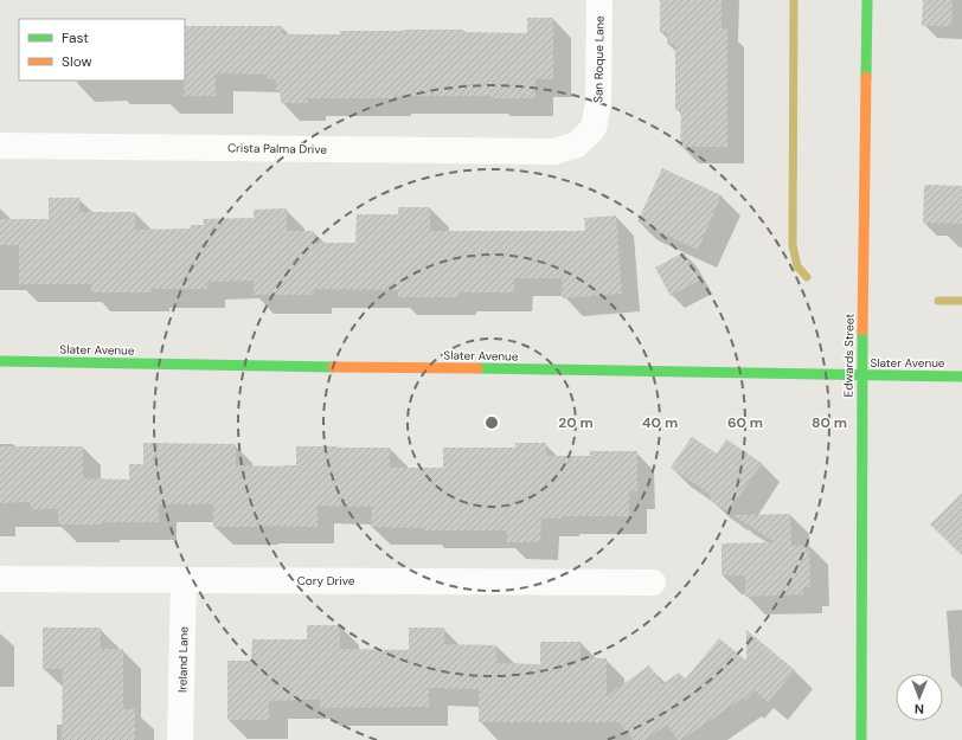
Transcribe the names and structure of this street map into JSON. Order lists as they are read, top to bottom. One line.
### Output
{"streets":{"street":["San Roque Lane","Crista Palma Drive","Slater Avenue","Edwards Street","Cory Drive","Ireland Lane"]},"crossings":[["San Roque Lane","Crista Palma Drive"],["Slater Avenue","Edwards Street"],["Cory Drive","Ireland Lane"]],"legend":["Fast","Slow"],"north":"bottom","rings":["20 m","40 m","60 m","80 m"]}
